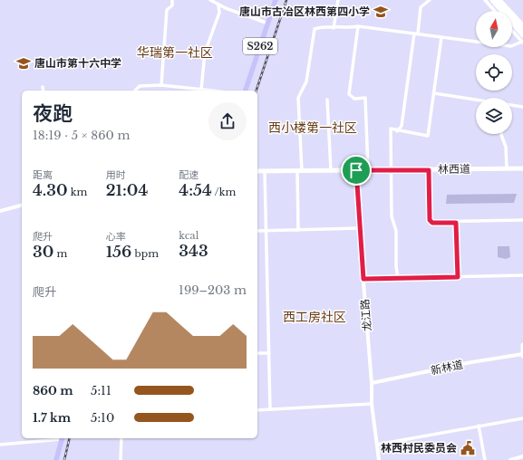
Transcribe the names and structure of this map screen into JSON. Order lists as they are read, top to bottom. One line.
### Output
{"streets":{"main road":["S262","林西道"],"street":["龙江路","新林道"]},"crossings":[["林西道","龙江路"],["龙江路","新林道"]],"districts":["华瑞第一社区","西小楼第一社区","西工房社区"],"places":{"school or university":["唐山市古冶区林西第四小学","唐山市第十六中学"],"public building":["林西村民委员会"]},"north":"top","page":{"heading":["夜跑","18:19 · 5 × 860 m"],"stats":[["距离","4.30 km"],["用时","21:04"],["配速","4:54 /km"],["爬升","30 m"],["心率","156 bpm"],["kcal","343"]],"chart":["爬升","199–203 m"],"list":[{"name":"860 m","note":"5:11"},{"name":"1.7 km","note":"5:10"}]}}
